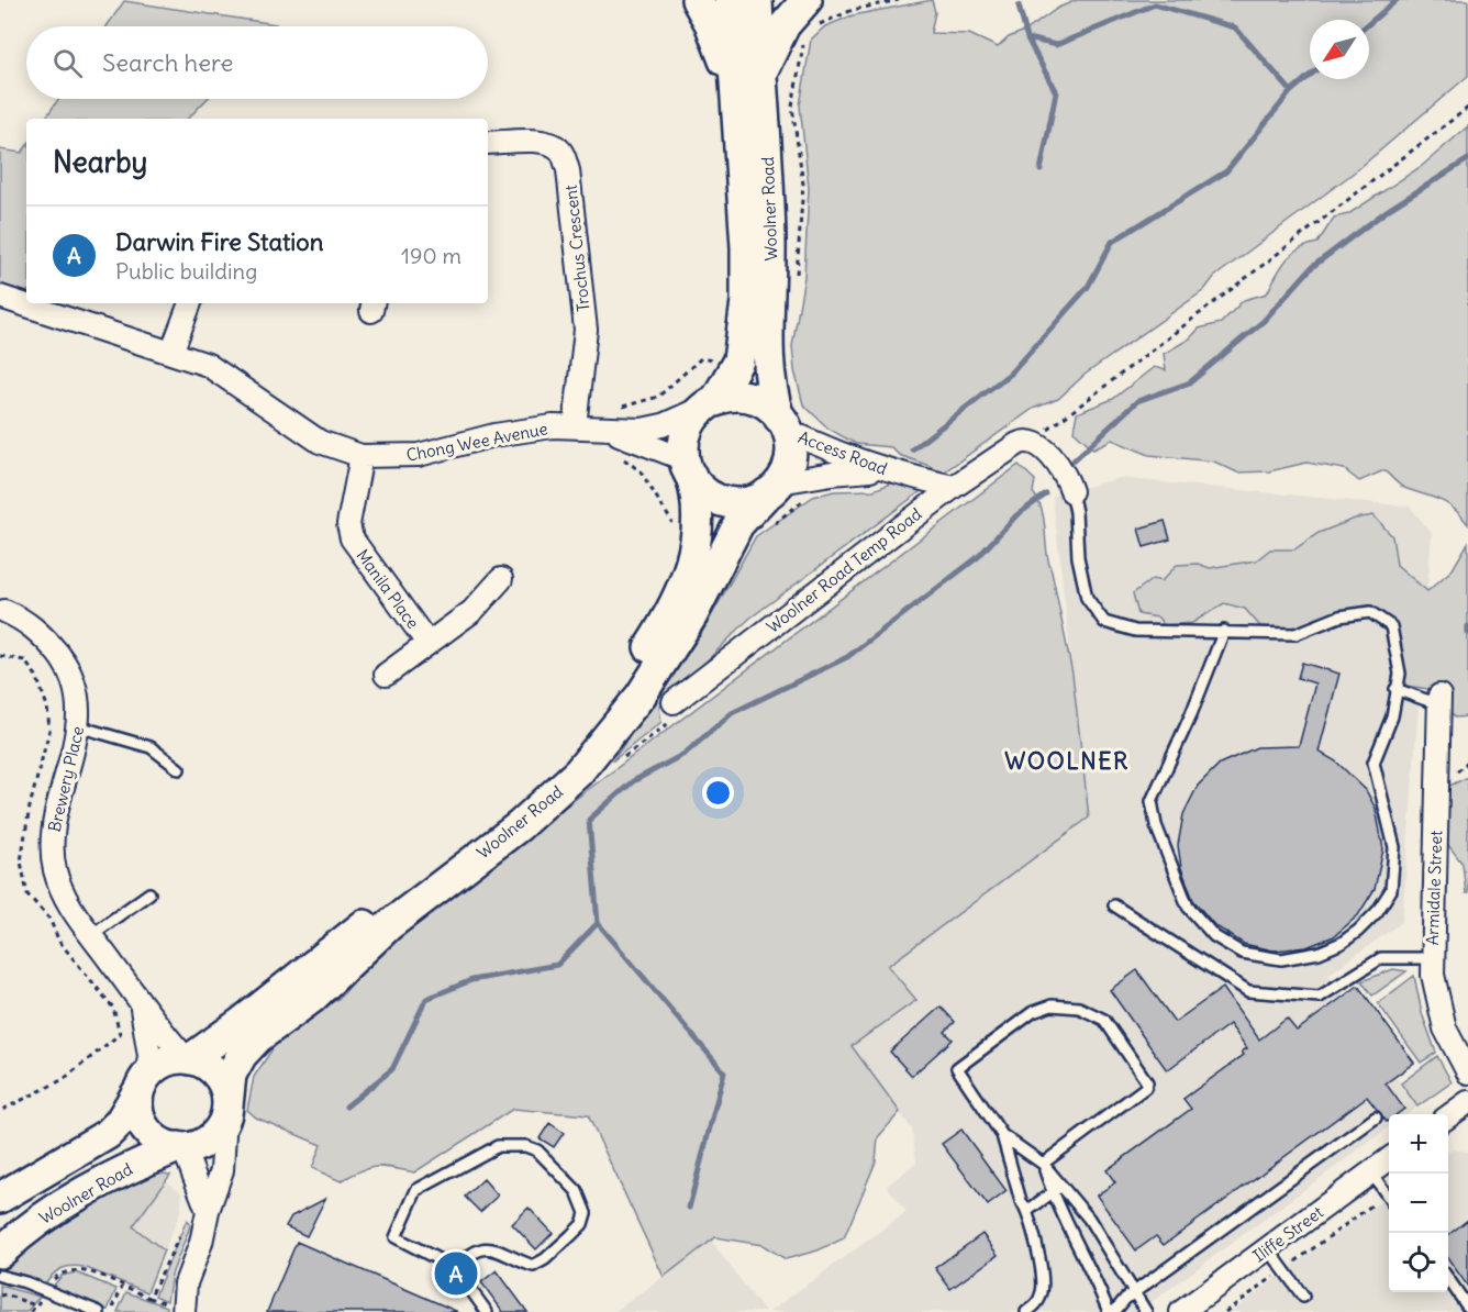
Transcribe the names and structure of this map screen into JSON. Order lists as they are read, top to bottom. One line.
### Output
{"streets":{"main road":["Woolner Road"],"street":["Trochus Crescent","Chong Wee Avenue","Access Road","Woolner Road Temp Road","Manila Place","Brewery Place","Armidale Street","Iliffe Street"]},"crossings":[["Woolner Road","Chong Wee Avenue"],["Woolner Road","Access Road"],["Woolner Road","Brewery Place"],["Trochus Crescent","Chong Wee Avenue"],["Chong Wee Avenue","Access Road"],["Chong Wee Avenue","Manila Place"],["Access Road","Woolner Road Temp Road"]],"districts":["WOOLNER"],"north":"bottom left","page":{"search":"Search here","heading":"Nearby","list":[{"mark":"A","name":"Darwin Fire Station","note":"Public building","value":"190 m"}],"map_buttons":["+","−"],"pins":"A"}}
